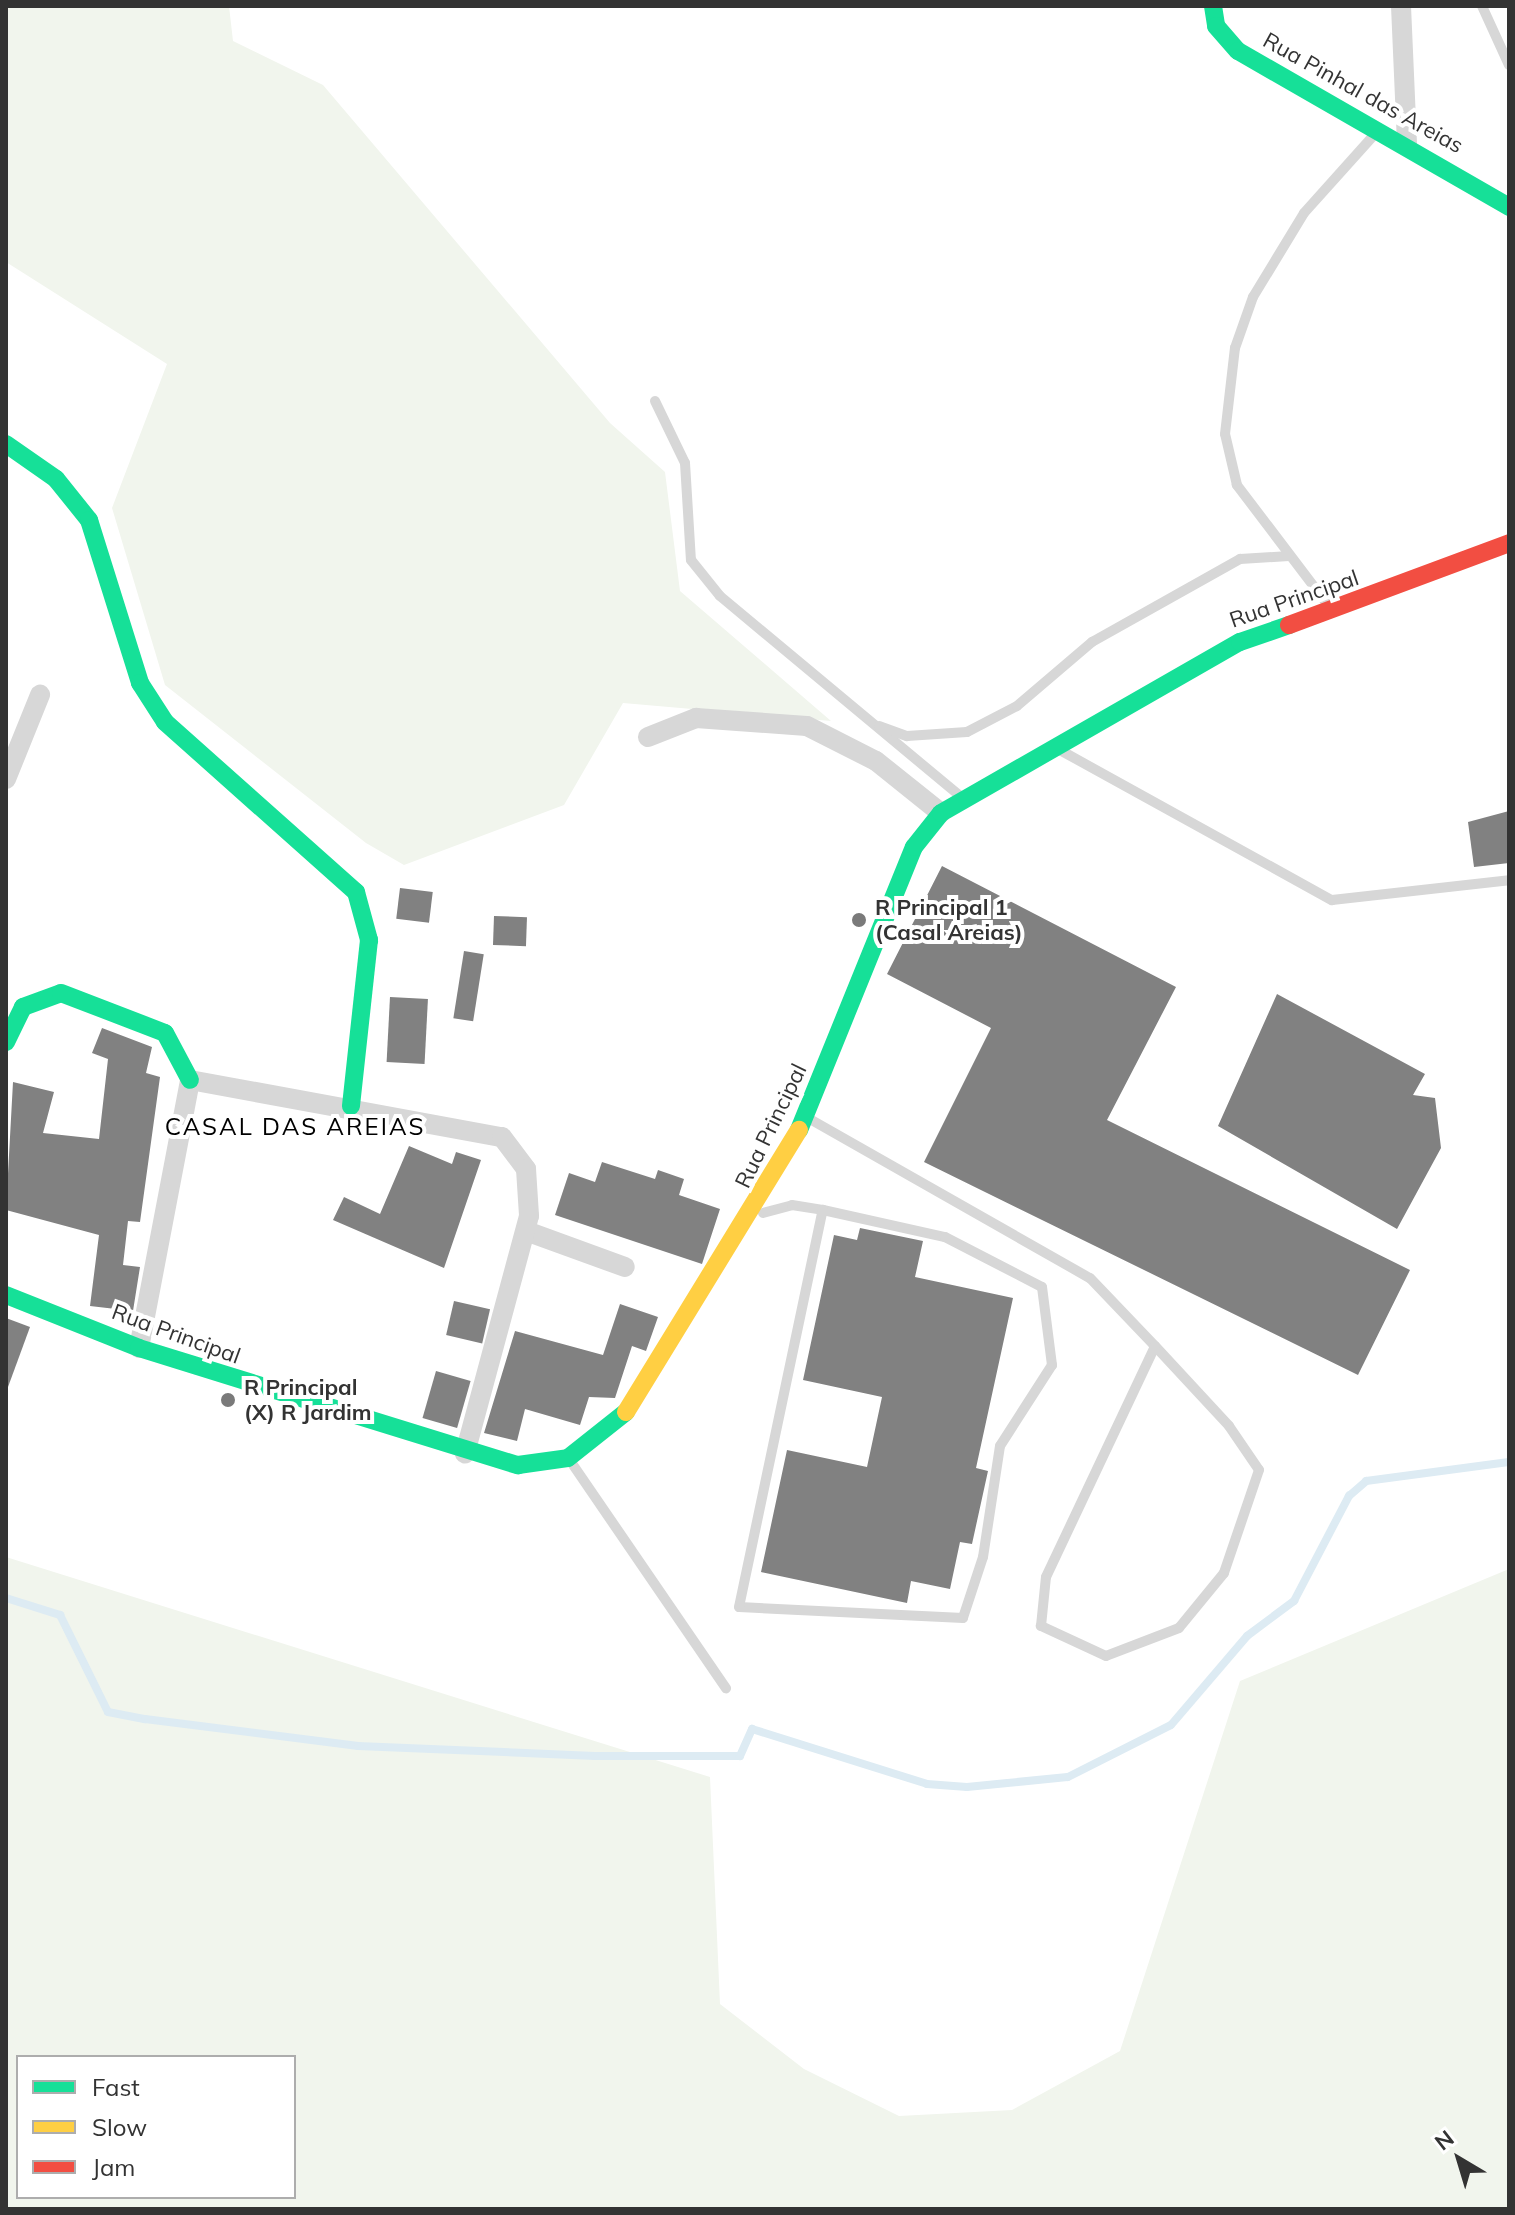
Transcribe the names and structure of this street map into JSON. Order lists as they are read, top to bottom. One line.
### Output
{"streets":{"street":["Rua Pinhal das Areias","Rua Principal"]},"districts":["CASAL DAS AREIAS"],"places":["R Principal 1 (Casal Areias)","R Principal (X) R Jardim"],"legend":["Fast","Slow","Jam"],"north":"top left"}
